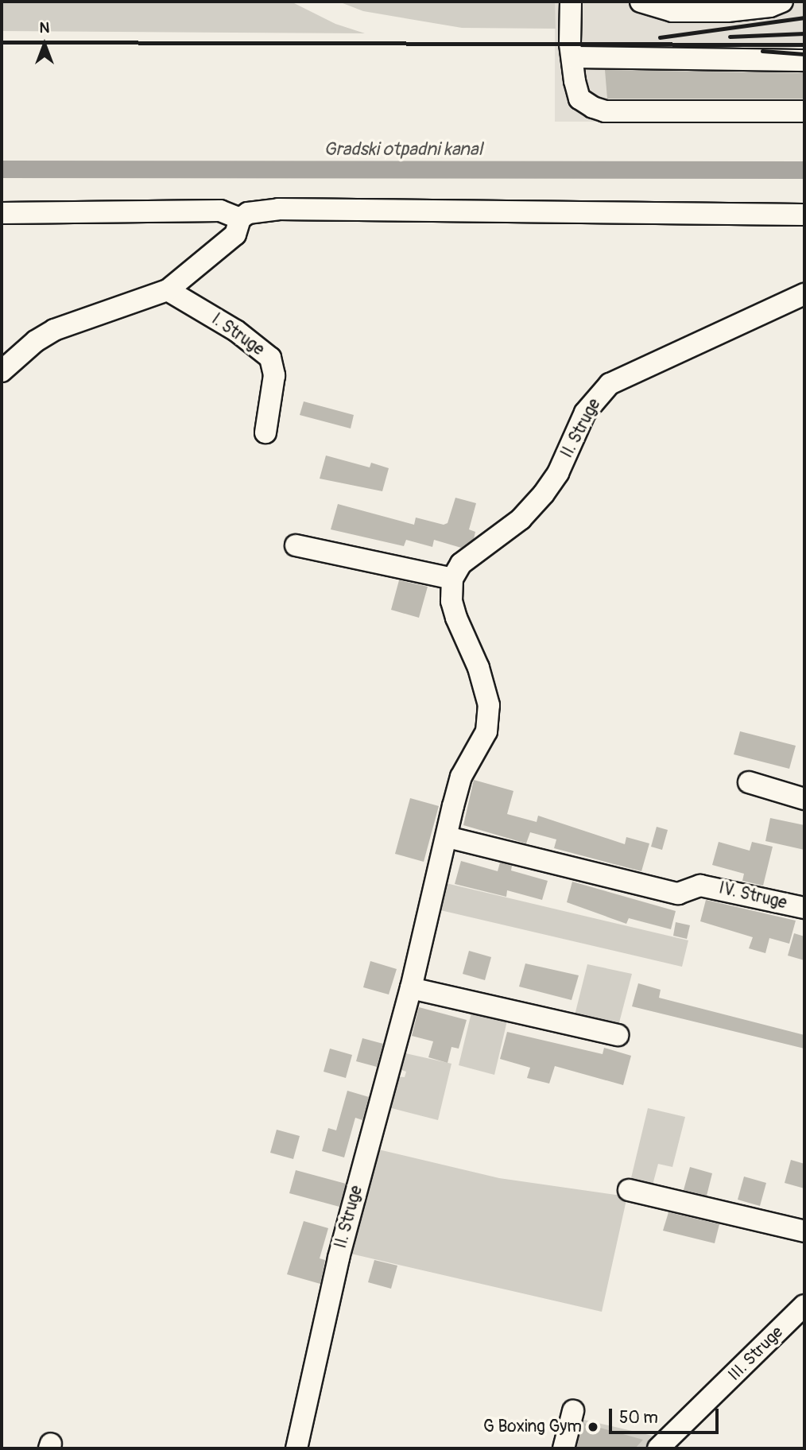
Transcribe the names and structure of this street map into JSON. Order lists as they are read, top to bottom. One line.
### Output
{"streets":{"street":["I. Struge","II. Struge","IV. Struge","III. Struge"]},"crossings":[["II. Struge","IV. Struge"]],"water":["Gradski otpadni kanal"],"places":["G Boxing Gym"],"scale_bar":"50 m","north":"top"}
